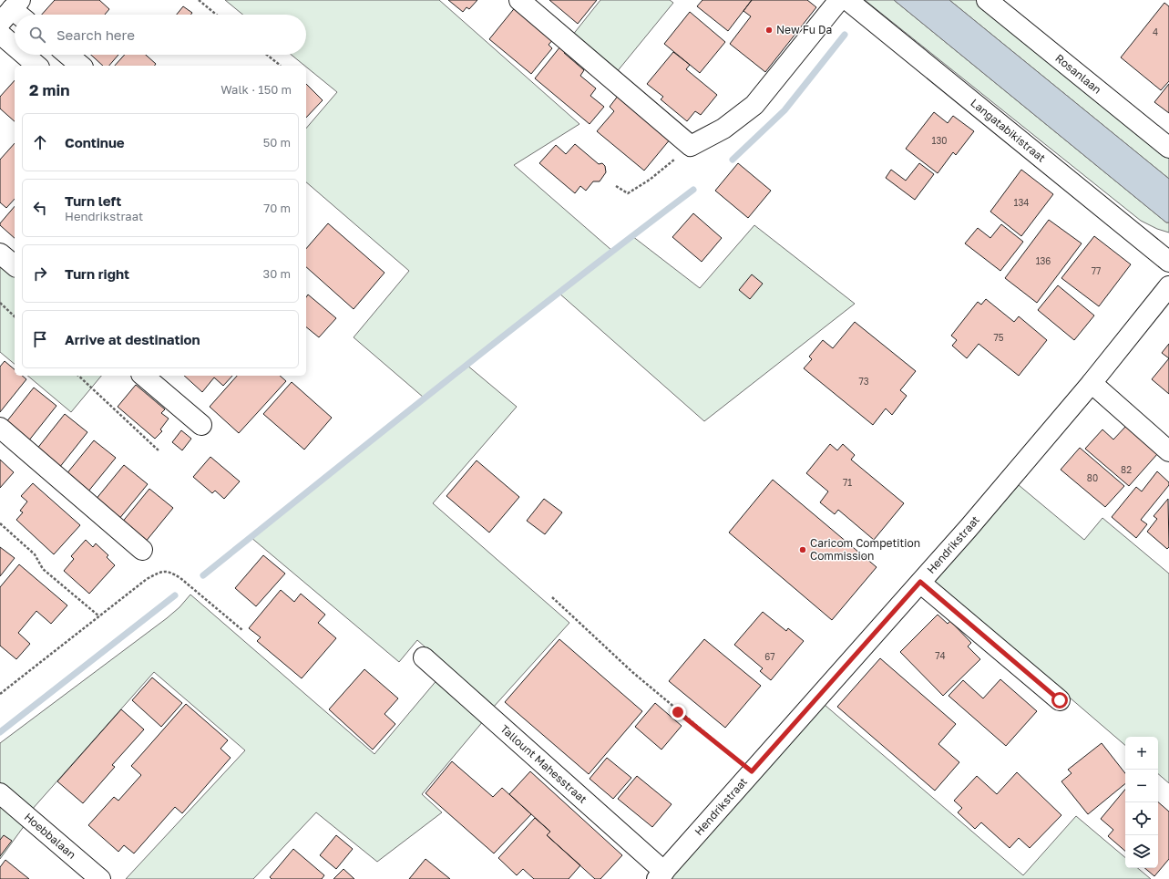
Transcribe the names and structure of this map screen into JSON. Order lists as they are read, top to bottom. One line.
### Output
{"streets":{"street":["Rosanlaan","Langatabikistraat","Hendrikstraat","Tallount Mahesstraat","Hoebbalaan"]},"crossings":[["Hendrikstraat","Tallount Mahesstraat"]],"places":["New Fu Da","Caricom Competition Commission"],"house_numbers":["4","130","134","136","77","75","73","82","80","71","74","67"],"page":{"search":"Search here","heading":["2 min","Walk · 150 m"],"list":[["Continue","50 m"],["Turn left","Hendrikstraat","70 m"],["Turn right","30 m"],"Arrive at destination"],"map_buttons":["+","−"]}}
